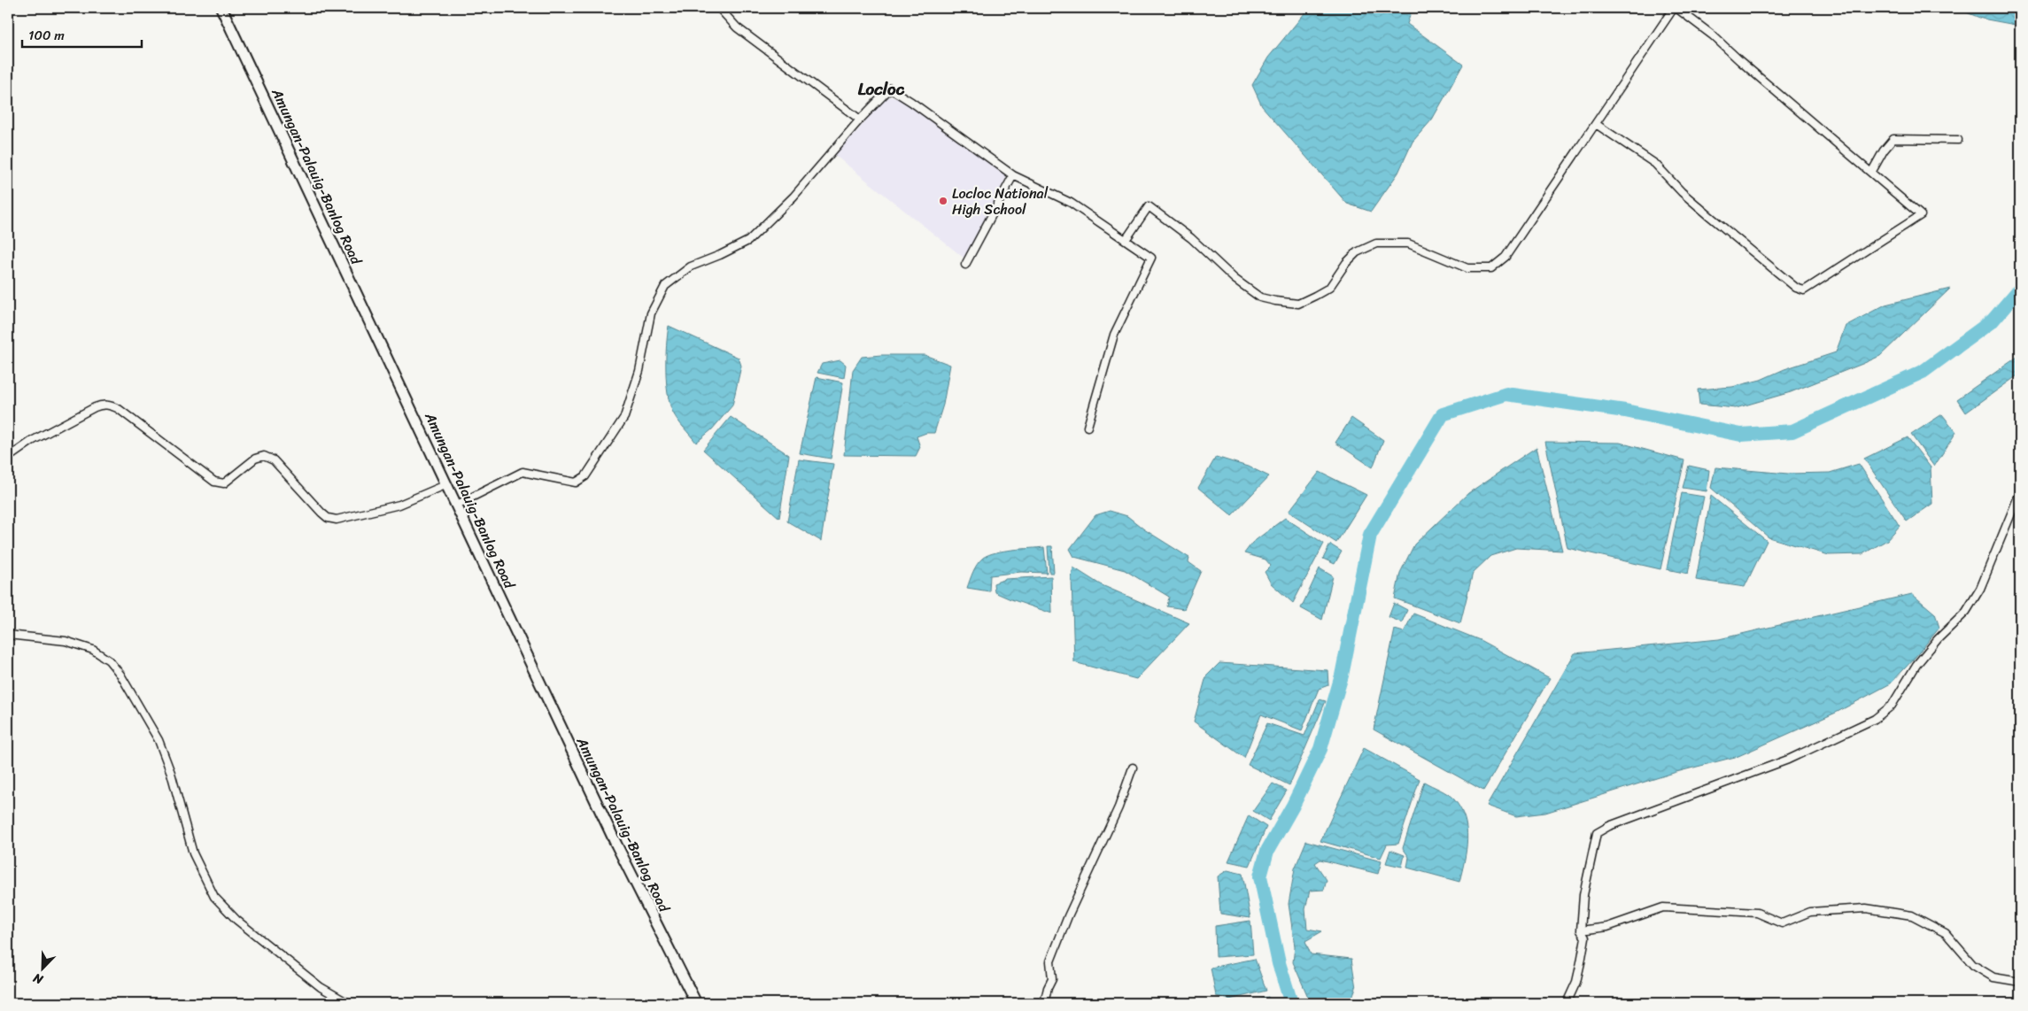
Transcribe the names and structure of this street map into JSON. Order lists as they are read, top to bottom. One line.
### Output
{"streets":{"main road":["Amungan-Palauig-Banlog Road"]},"districts":["Locloc"],"places":["Locloc National High School"],"scale_bar":"100 m","north":"bottom left"}
